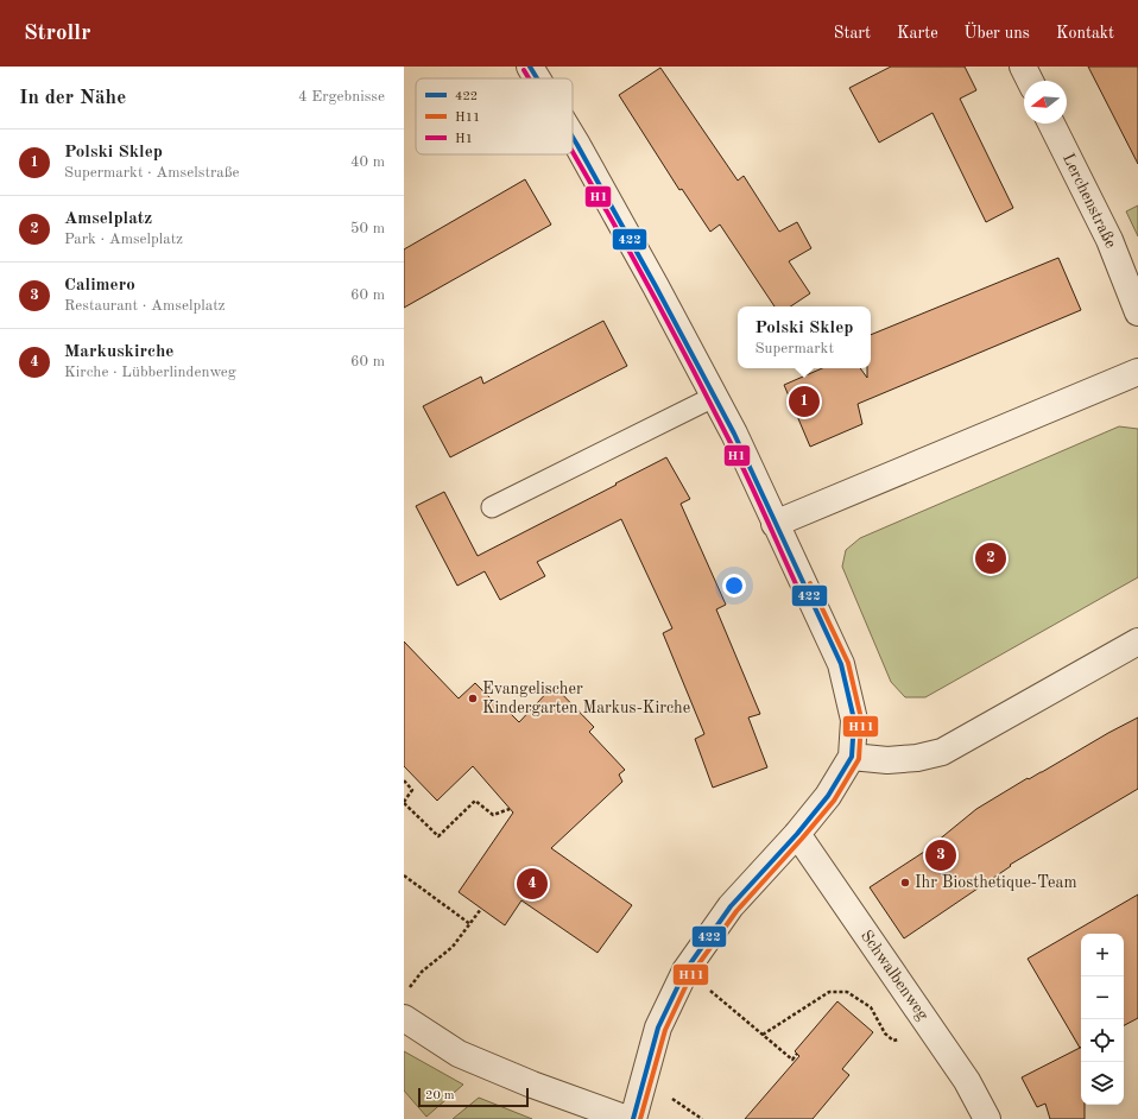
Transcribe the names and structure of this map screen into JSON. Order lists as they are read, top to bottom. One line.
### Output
{"streets":{"street":["Lerchenstraße","Schwalbenweg"]},"places":["Evangelischer Kindergarten Markus-Kirche","Ihr Biosthetique-Team"],"lines":["transit line 422","transit line H1","transit line H11"],"legend":["422","H11","H1"],"scale_bar":"20 m","north":"left","page":{"header":"Strollr","nav":["Start","Karte","Über uns","Kontakt"],"heading":["In der Nähe","4 Ergebnisse"],"list":[{"mark":"1","name":"Polski Sklep","note":"Supermarkt · Amselstraße","value":"40 m"},{"mark":"2","name":"Amselplatz","note":"Park · Amselplatz","value":"50 m"},{"mark":"3","name":"Calimero","note":"Restaurant · Amselplatz","value":"60 m"},{"mark":"4","name":"Markuskirche","note":"Kirche · Lübberlindenweg","value":"60 m"}],"popup":["Polski Sklep","Supermarkt"],"pins":["1","2","3","4"],"map_buttons":["+","−"],"scale":"20 m"}}
